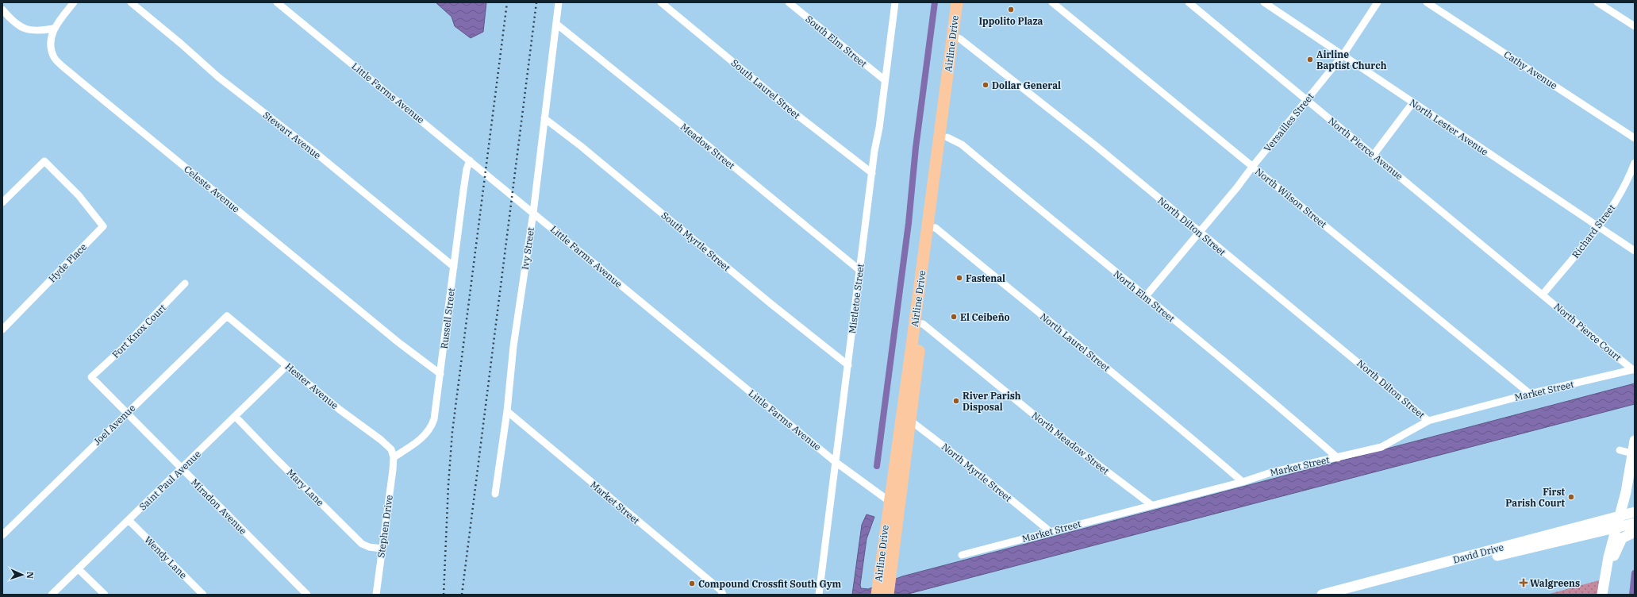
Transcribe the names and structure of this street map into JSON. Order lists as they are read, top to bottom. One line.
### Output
{"streets":{"highway":["Airline Drive"],"main road":["David Drive"],"street":["South Elm Street","Cathy Avenue","South Laurel Street","Little Farms Avenue","Versailles Street","North Lester Avenue","Stewart Avenue","Meadow Street","North Pierce Avenue","Celeste Avenue","North Wilson Street","North Dilton Street","Richard Street","South Myrtle Street","Ivy Street","Hyde Place","North Elm Street","Mistletoe Street","Russell Street","Fort Knox Court","North Pierce Court","North Laurel Street","Hester Avenue","Market Street","Joel Avenue","North Meadow Street","North Myrtle Street","Saint Paul Avenue","Mary Lane","Miradon Avenue","Stephen Drive","Wendy Lane"]},"crossings":[["South Elm Street","Mistletoe Street"],["Airline Drive","Little Farms Avenue"],["Airline Drive","North Dilton Street"],["Airline Drive","North Elm Street"],["Airline Drive","North Laurel Street"],["Airline Drive","North Meadow Street"],["Airline Drive","North Myrtle Street"],["South Laurel Street","Mistletoe Street"],["Little Farms Avenue","Ivy Street"],["Little Farms Avenue","Mistletoe Street"],["Little Farms Avenue","Russell Street"],["Versailles Street","North Lester Avenue"],["Versailles Street","North Pierce Avenue"],["Versailles Street","North Wilson Street"],["Versailles Street","North Dilton Street"],["Versailles Street","North Elm Street"],["North Lester Avenue","Richard Street"],["Stewart Avenue","Russell Street"],["Meadow Street","Ivy Street"],["Meadow Street","Mistletoe Street"],["North Pierce Avenue","Richard Street"],["North Pierce Avenue","North Pierce Court"],["Celeste Avenue","Russell Street"],["North Wilson Street","Market Street"],["North Dilton Street","Market Street"],["Richard Street","North Pierce Court"],["South Myrtle Street","Ivy Street"],["South Myrtle Street","Mistletoe Street"],["Ivy Street","Market Street"],["North Elm Street","Market Street"],["Russell Street","Hester Avenue"],["Russell Street","Stephen Drive"],["Fort Knox Court","Miradon Avenue"],["North Pierce Court","Market Street"],["North Laurel Street","Market Street"],["Hester Avenue","Joel Avenue"],["Hester Avenue","Saint Paul Avenue"],["Hester Avenue","Stephen Drive"],["Market Street","North Meadow Street"],["Market Street","North Myrtle Street"],["Joel Avenue","Miradon Avenue"],["Saint Paul Avenue","Mary Lane"],["Saint Paul Avenue","Miradon Avenue"],["Saint Paul Avenue","Wendy Lane"],["Mary Lane","Stephen Drive"]],"places":{"other":["Ippolito Plaza","Airline Baptist Church","Dollar General","Fastenal","El Ceibeño","River Parish Disposal","First Parish Court","Compound Crossfit South Gym"],"health":["Walgreens"]},"north":"right"}
